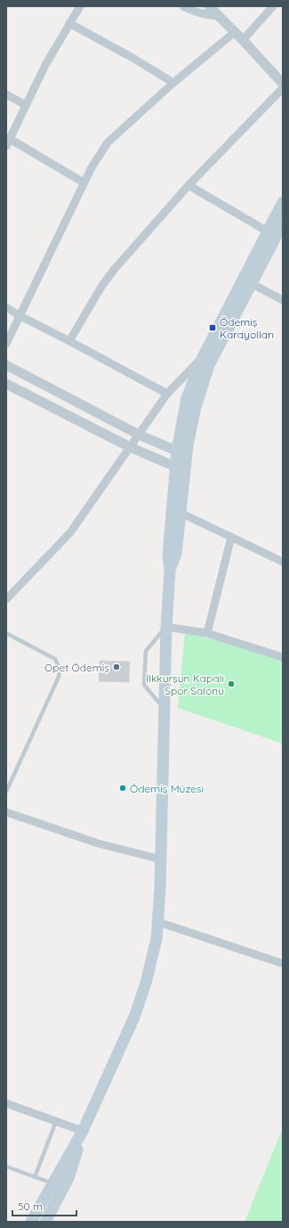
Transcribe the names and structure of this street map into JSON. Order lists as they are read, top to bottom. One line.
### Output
{"places":{"transit":["Ödemiş Karayolları"],"other":["Opet Ödemiş","İlkkurşun Kapalı Spor Salonu","Ödemiş Müzesi"]},"scale_bar":"50 m"}
